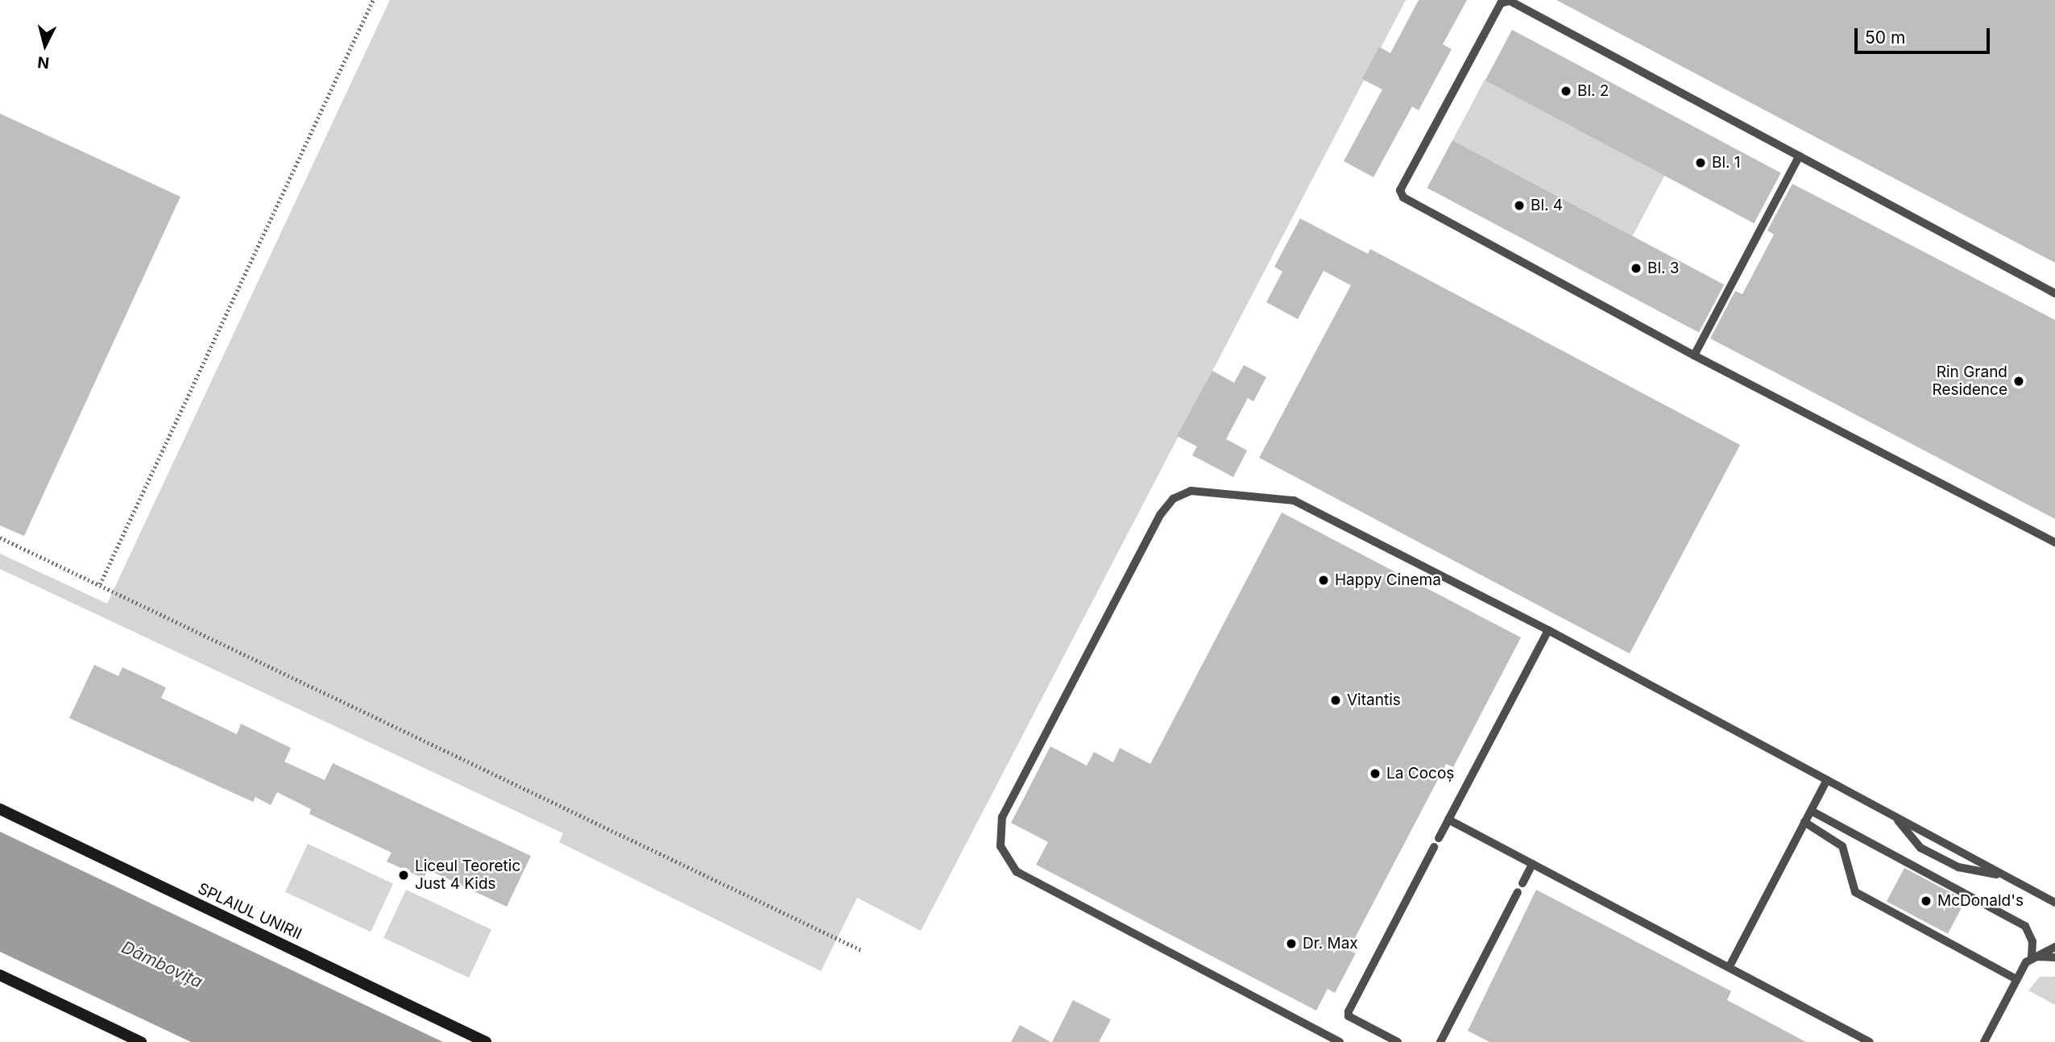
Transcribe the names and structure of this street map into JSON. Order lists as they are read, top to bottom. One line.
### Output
{"streets":{"main road":["SPLAIUL UNIRII"]},"water":["Dâmbovița"],"places":["Bl. 2","Bl. 1","Bl. 4","Bl. 3","Rin Grand Residence","Happy Cinema","Vitantis","La Cocoș","Liceul Teoretic Just 4 Kids","McDonald's","Dr. Max"],"scale_bar":"50 m","north":"bottom"}
